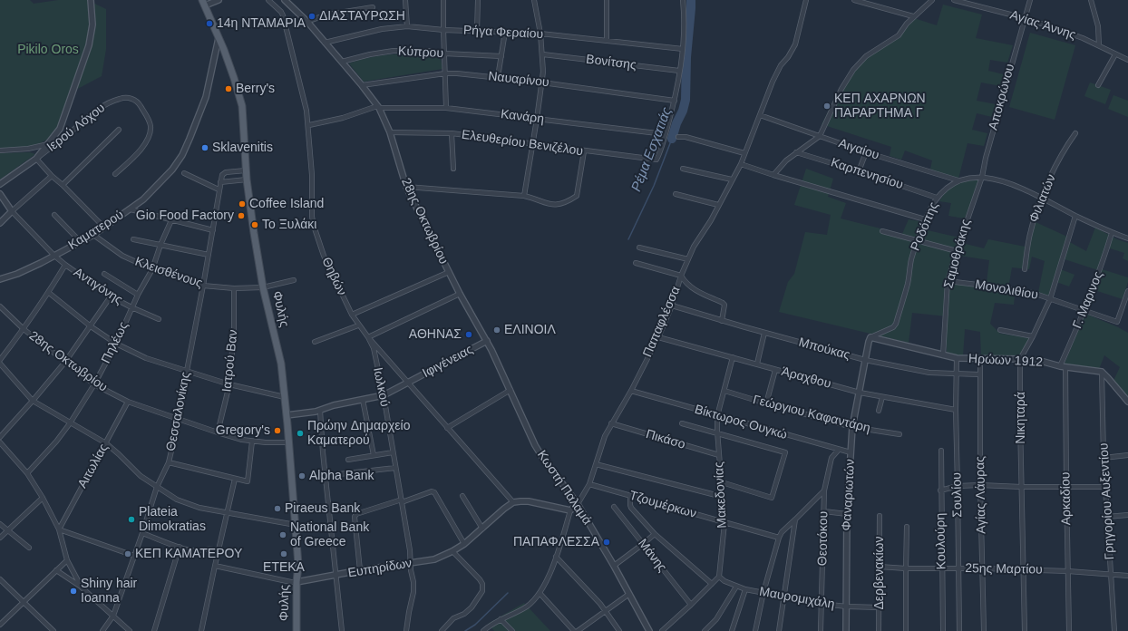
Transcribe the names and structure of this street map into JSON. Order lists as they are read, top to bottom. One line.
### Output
{"streets":{"main road":["Φυλής"],"street":["Αγίας Άννης","Ρήγα Φεραίου","Κύπρου","Βονίτσης","Ναυαρίνου","Αποκρώνου","Κανάρη","Ιερού Λόχου","Ελευθερίου Βενιζέλου","Αιγαίου","Καρπενησίου","Φιλιατών","28ης Οκτωβρίου","Ροδόπης","Καματερού","Σαμοθράκης","Κλεισθένους","Θηβών","Αντιγόνης","Μονολιθίου","Γ. Μαρινος","Παπαφλέσσα","Πηλέως","Μπούκας","Ιατρού Βαν","Ηρώων 1912","Ιφιγένειας","Άραχθου","Ιωλκού","Θεσσαλονίκης","Γεώργιου Καφαντάρη","Νικηταρά","Βίκτωρος Ουγκώ","Πικάσο","Αιτωλίας","Κωστή Παλαμά","Μακεδονίας","Φαναριωτών","Σουλίου","Αγίας Λάυρας","Αρκαδίου","Γρηγορίου Αυξεντίου","Τζουμέρκων","Θεοτόκου","Κουλούρη","Μάνης","Ευπηρίδων","25ης Μαρτίου","Δερβενακίων","Μαυρομιχάλη"]},"crossings":[["Αγίας Άννης","Αποκρώνου"],["Ρήγα Φεραίου","28ης Οκτωβρίου"],["Κύπρου","28ης Οκτωβρίου"],["Ναυαρίνου","28ης Οκτωβρίου"],["Αποκρώνου","Ροδόπης"],["Αποκρώνου","Σαμοθράκης"],["Κανάρη","Ελευθερίου Βενιζέλου"],["Κανάρη","28ης Οκτωβρίου"],["Κανάρη","Θηβών"],["Ελευθερίου Βενιζέλου","28ης Οκτωβρίου"],["Αιγαίου","Ροδόπης"],["Αιγαίου","Παπαφλέσσα"],["Καρπενησίου","Ροδόπης"],["Φιλιατών","Ροδόπης"],["28ης Οκτωβρίου","Φυλής"],["28ης Οκτωβρίου","Πηλέως"],["28ης Οκτωβρίου","Ιατρού Βαν"],["28ης Οκτωβρίου","Ιφιγένειας"],["28ης Οκτωβρίου","Θεσσαλονίκης"],["28ης Οκτωβρίου","Αιτωλίας"],["28ης Οκτωβρίου","Κωστή Παλαμά"],["Ροδόπης","Σαμοθράκης"],["Ροδόπης","Γ. Μαρινος"],["Ροδόπης","Ηρώων 1912"],["Καματερού","Κλεισθένους"],["Καματερού","Αντιγόνης"],["Καματερού","Φυλής"],["Σαμοθράκης","Μονολιθίου"],["Σαμοθράκης","Ηρώων 1912"],["Κλεισθένους","Φυλής"],["Κλεισθένους","Πηλέως"],["Κλεισθένους","Ιατρού Βαν"],["Κλεισθένους","Θεσσαλονίκης"],["Θηβών","Ιφιγένειας"],["Θηβών","Ιωλκού"],["Θηβών","Ευπηρίδων"],["Αντιγόνης","Πηλέως"],["Μονολιθίου","Γ. Μαρινος"],["Γ. Μαρινος","Ηρώων 1912"],["Γ. Μαρινος","Αρκαδίου"],["Παπαφλέσσα","Μπούκας"],["Παπαφλέσσα","Άραχθου"],["Παπαφλέσσα","Βίκτωρος Ουγκώ"],["Παπαφλέσσα","Πικάσο"],["Παπαφλέσσα","Κωστή Παλαμά"],["Παπαφλέσσα","Τζουμέρκων"],["Μπούκας","Φαναριωτών"],["Μπούκας","Σουλίου"],["Μπούκας","Αγίας Λάυρας"],["Ηρώων 1912","Νικηταρά"],["Ηρώων 1912","Σουλίου"],["Ηρώων 1912","Αγίας Λάυρας"],["Ηρώων 1912","Αρκαδίου"],["Ηρώων 1912","Γρηγορίου Αυξεντίου"],["Ιφιγένειας","Ιωλκού"],["Ιφιγένειας","Κωστή Παλαμά"],["Άραχθου","Μακεδονίας"],["Άραχθου","Φαναριωτών"],["Άραχθου","Σουλίου"],["Ιωλκού","Ευπηρίδων"],["Γεώργιου Καφαντάρη","Μακεδονίας"],["Γεώργιου Καφαντάρη","Φαναριωτών"],["Νικηταρά","25ης Μαρτίου"],["Βίκτωρος Ουγκώ","Μακεδονίας"],["Βίκτωρος Ουγκώ","Φαναριωτών"],["Βίκτωρος Ουγκώ","Θεοτόκου"],["Πικάσο","Μακεδονίας"],["Μακεδονίας","Τζουμέρκων"],["Μακεδονίας","Μαυρομιχάλη"],["Φαναριωτών","Μαυρομιχάλη"],["Σουλίου","25ης Μαρτίου"],["Αγίας Λάυρας","25ης Μαρτίου"],["Αρκαδίου","25ης Μαρτίου"],["Γρηγορίου Αυξεντίου","25ης Μαρτίου"],["Θεοτόκου","Μαυρομιχάλη"],["Κουλούρη","25ης Μαρτίου"],["25ης Μαρτίου","Δερβενακίων"],["Δερβενακίων","Μαυρομιχάλη"]],"water":["Ρέμα Εσχατιάς"],"parks":["Pikilo Oros"],"places":["ΔΙΑΣΤΑΥΡΩΣΗ","14η ΝΤΑΜΑΡΙΑ","Berry's","ΚΕΠ ΑΧΑΡΝΩΝ ΠΑΡΑΡΤΗΜΑ Γ","Sklavenitis","Coffee Island","Gio Food Factory","Το Ξυλάκι","ΕΛΙΝΟΙΛ","ΑΘΗΝΑΣ","Gregory's","Πρώην Δημαρχείο Καματερού","Alpha Bank","Piraeus Bank","Plateia Dimokratias","National Bank of Greece","ΠΑΠΑΦΛΕΣΣΑ","ΚΕΠ ΚΑΜΑΤΕΡΟΥ","ΕΤΕΚΑ","Shiny hair Ioanna"]}
